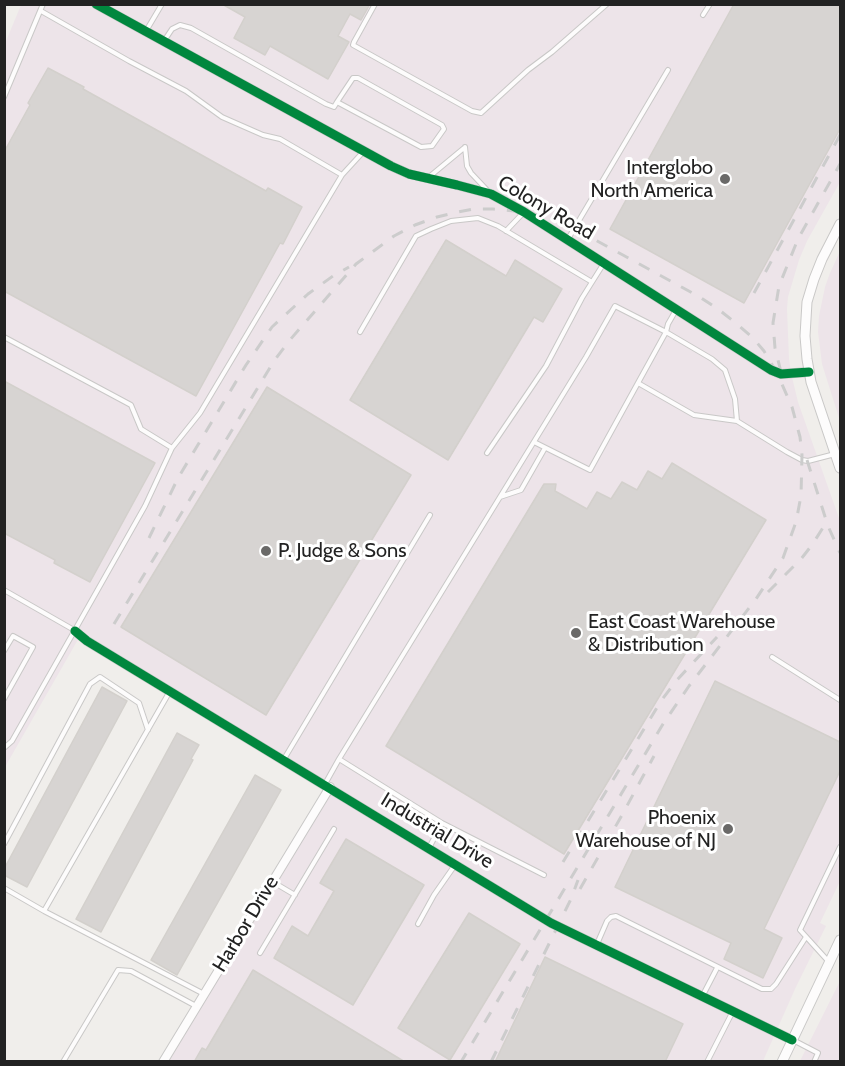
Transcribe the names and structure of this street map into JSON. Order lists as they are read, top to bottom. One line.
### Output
{"streets":{"street":["Colony Road","Industrial Drive","Harbor Drive"]},"crossings":[["Industrial Drive","Harbor Drive"]],"places":["Interglobo North America","P. Judge & Sons","East Coast Warehouse & Distribution","Phoenix Warehouse of NJ"]}
